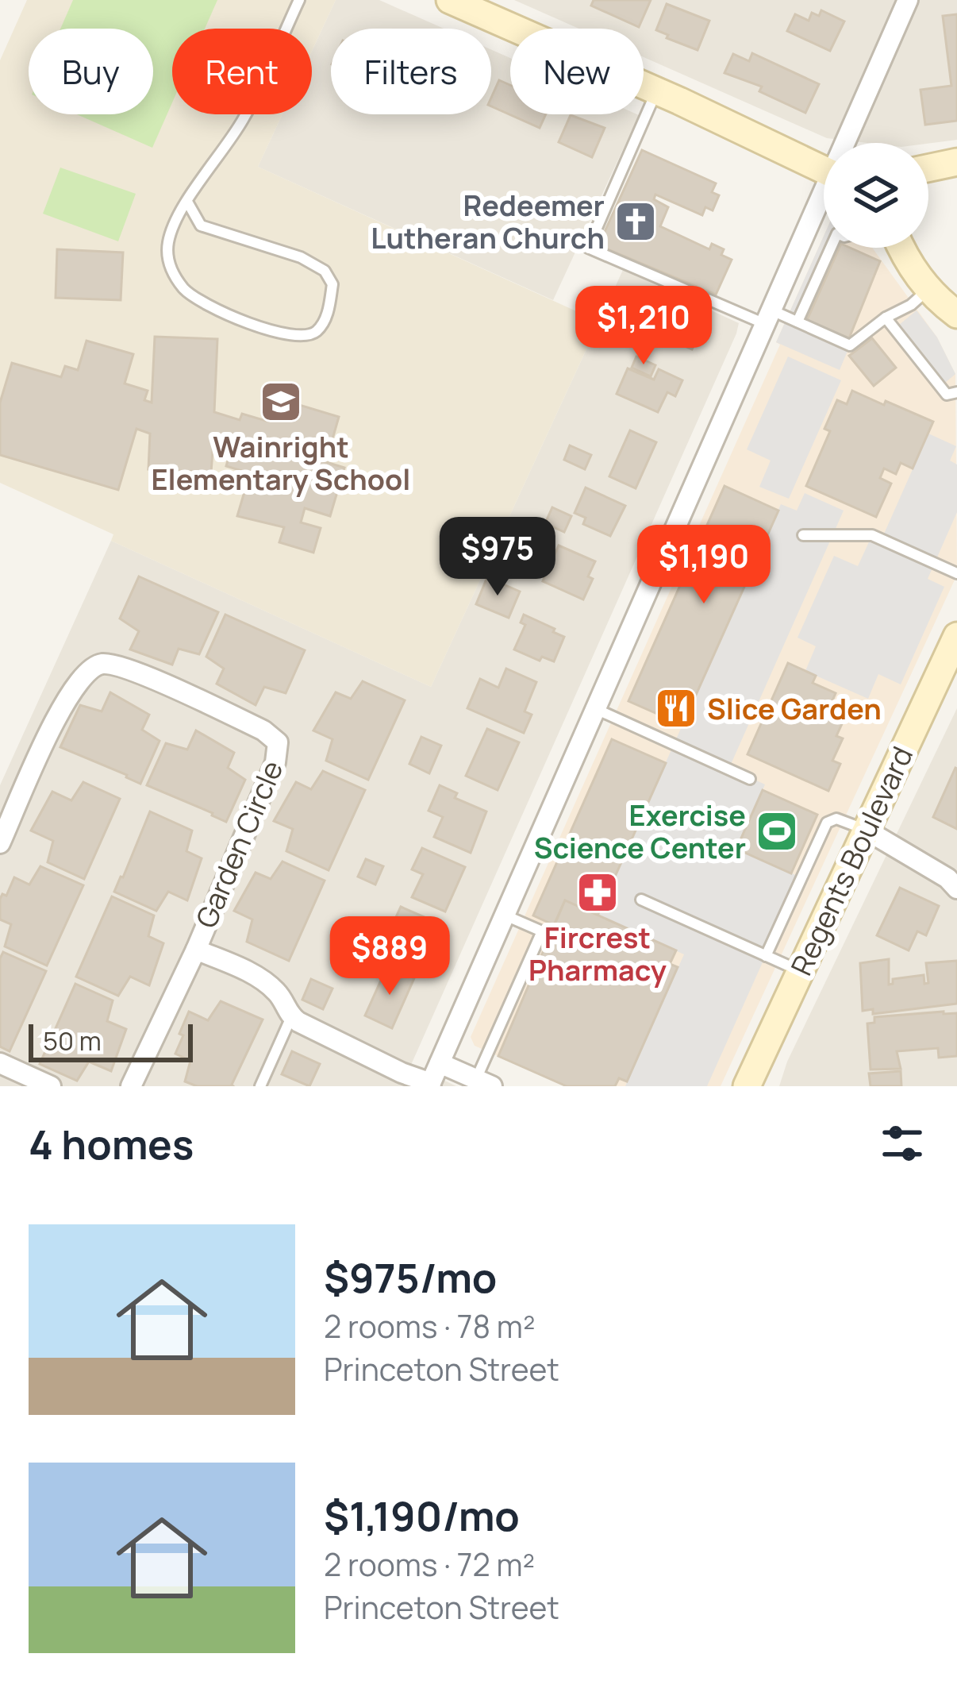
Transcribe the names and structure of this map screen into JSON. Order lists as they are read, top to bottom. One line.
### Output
{"streets":{"main road":["Regents Boulevard"],"street":["Garden Circle"]},"places":{"church":["Redeemer Lutheran Church"],"school or university":["Wainright Elementary School"],"restaurant":["Slice Garden"],"sports":["Exercise Science Center"],"pharmacy":["Fircrest Pharmacy"]},"scale_bar":"50 m","page":{"chip":["Buy","Rent","Filters","New"],"price":["$1,210","$975","$1,190","$889"],"scale":"50 m","heading":"4 homes","list":[{"name":"$975/mo","note":"2 rooms · 78 m² · Princeton Street"},{"name":"$1,190/mo","note":"2 rooms · 72 m² · Princeton Street"}]}}
